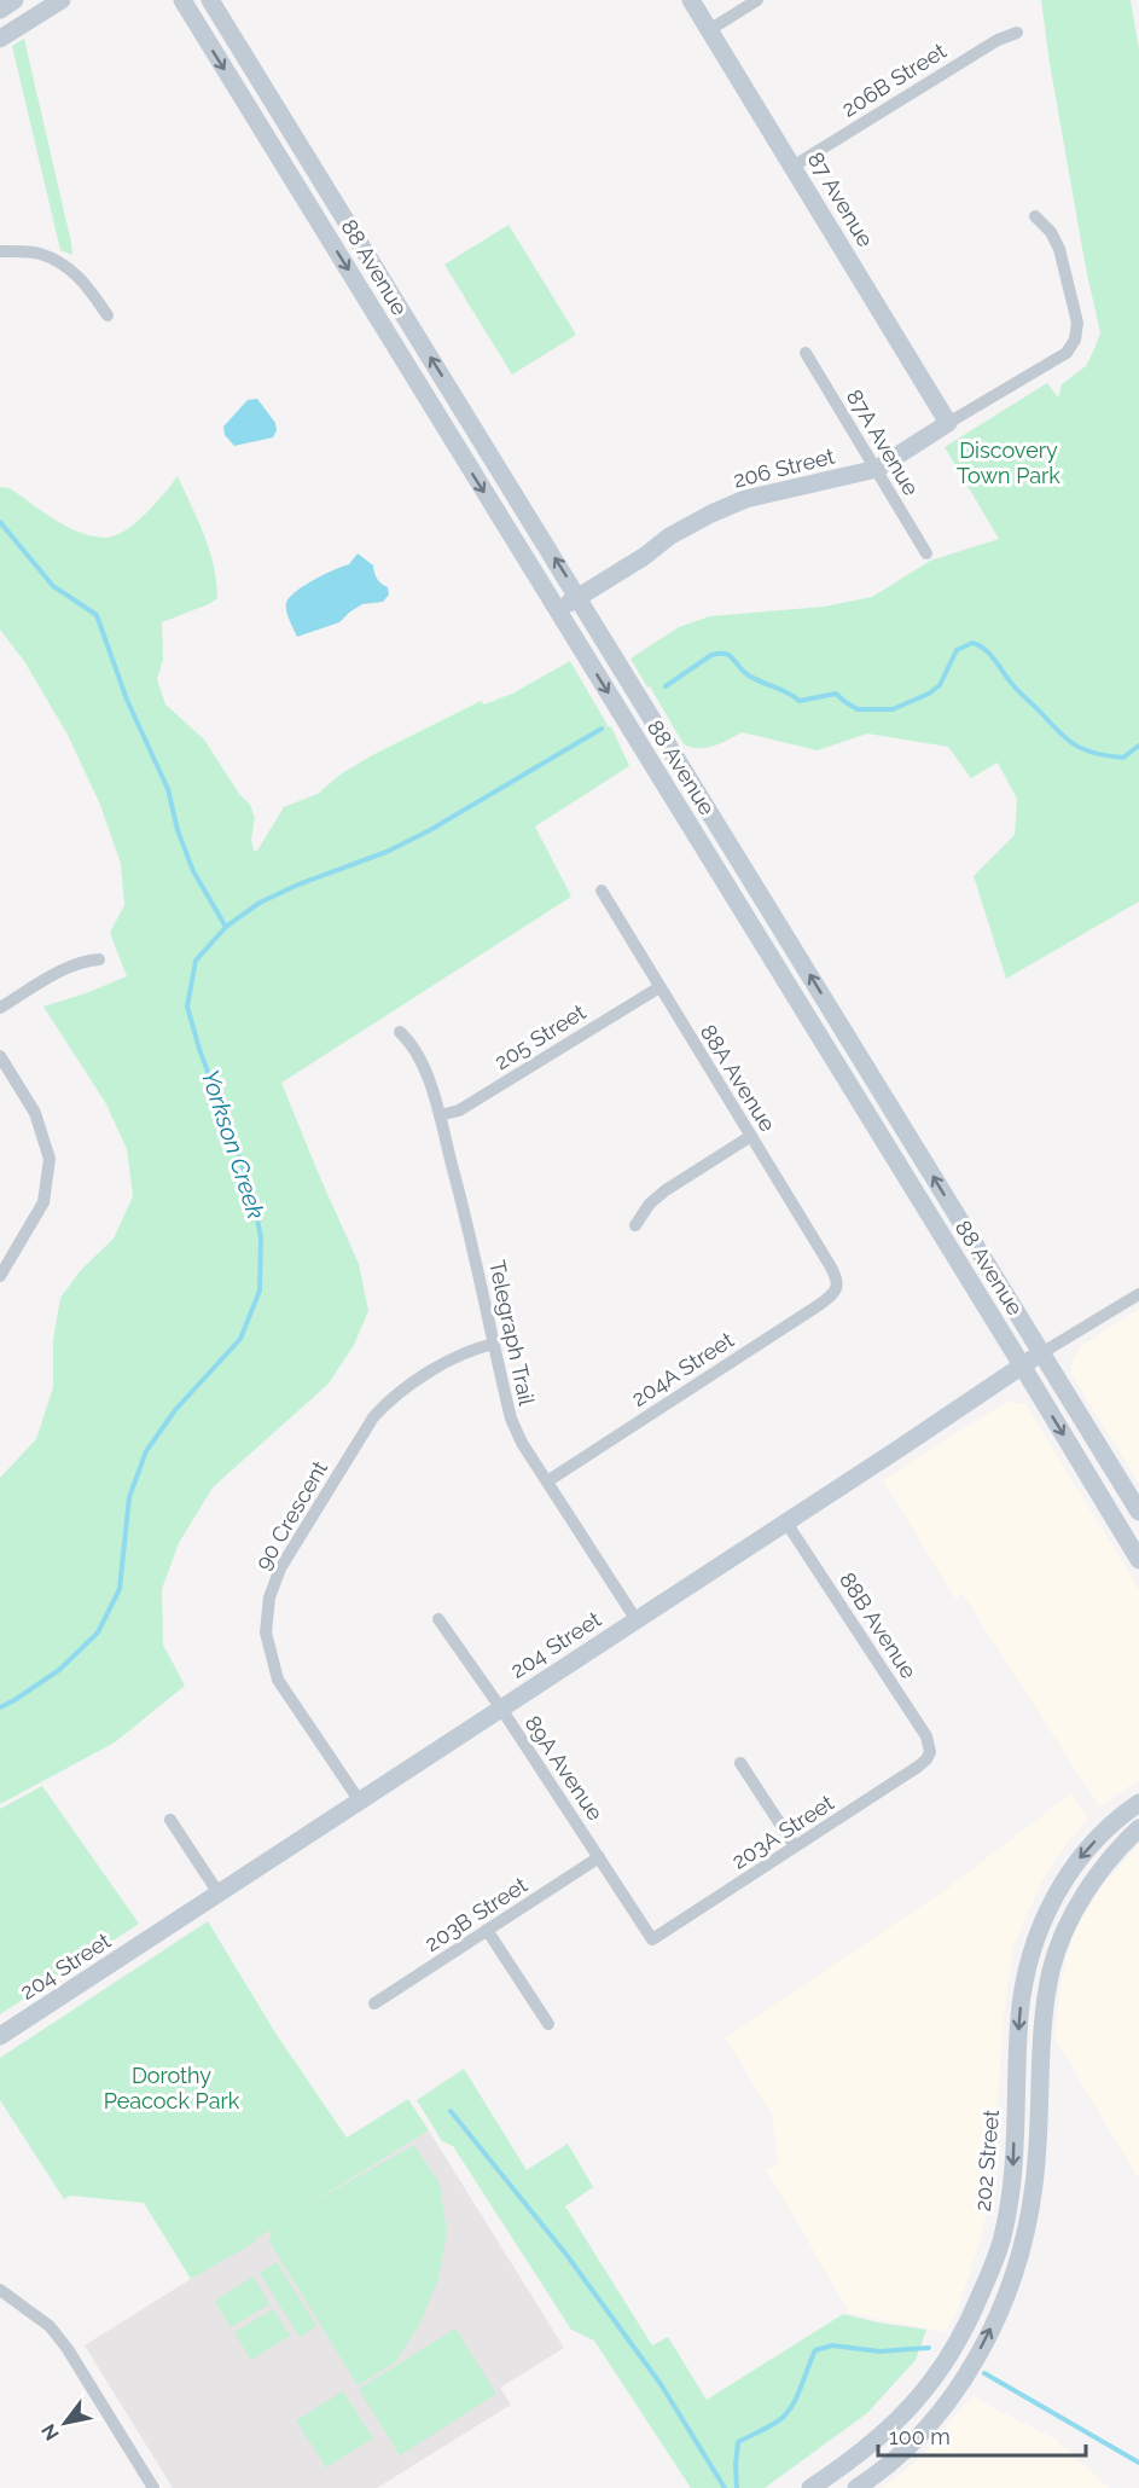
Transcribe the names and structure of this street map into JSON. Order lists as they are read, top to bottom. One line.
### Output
{"streets":{"main road":["87 Avenue","88 Avenue","206 Street","204 Street","202 Street"],"street":["206B Street","87A Avenue","205 Street","88A Avenue","Telegraph Trail","204A Street","90 Crescent","88B Avenue","89A Avenue","203A Street","203B Street"]},"crossings":[["206B Street","87 Avenue"],["87 Avenue","206 Street"],["88 Avenue","206 Street"],["88 Avenue","204 Street"],["87A Avenue","206 Street"],["205 Street","88A Avenue"],["205 Street","Telegraph Trail"],["88A Avenue","204A Street"],["Telegraph Trail","204A Street"],["Telegraph Trail","90 Crescent"],["Telegraph Trail","204 Street"],["90 Crescent","204 Street"],["88B Avenue","204 Street"],["88B Avenue","203A Street"],["204 Street","89A Avenue"],["89A Avenue","203A Street"],["89A Avenue","203B Street"]],"water":["Yorkson Creek"],"parks":["Discovery Town Park","Dorothy Peacock Park"],"scale_bar":"100 m","north":"bottom left"}
